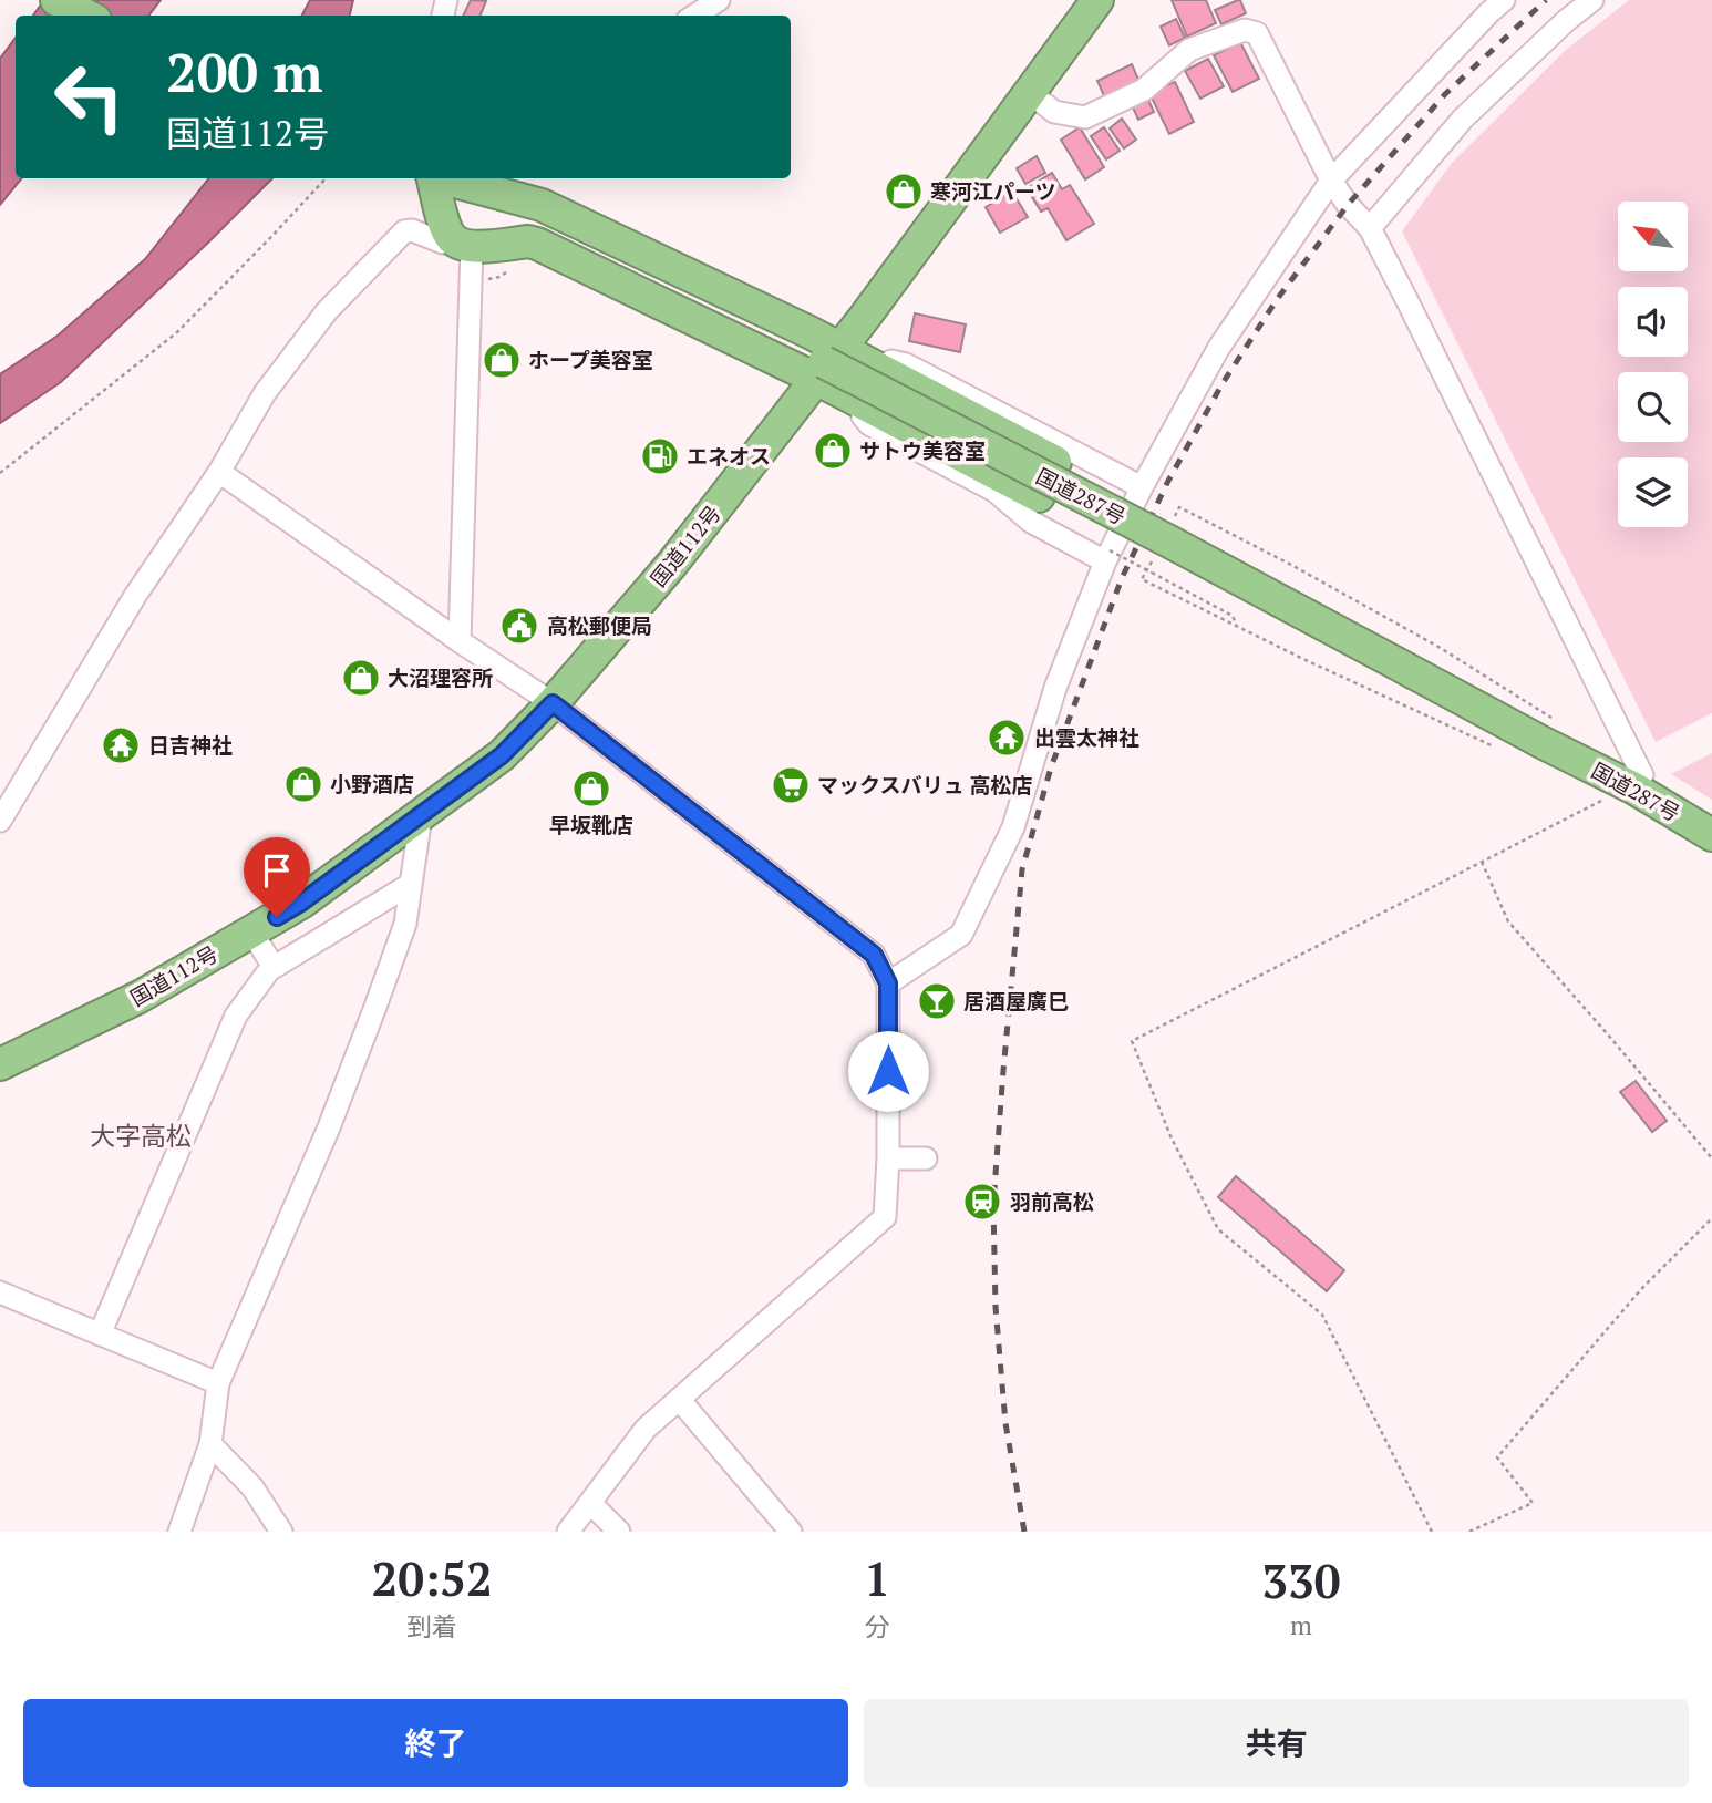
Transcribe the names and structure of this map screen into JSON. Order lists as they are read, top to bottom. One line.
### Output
{"streets":{"highway":["国道287号","国道112号"]},"districts":["大字高松"],"places":{"shop":["寒河江パーツ","ホープ美容室","サトウ美容室","大沼理容所","小野酒店","早坂靴店"],"fuel station":["エネオス"],"public building":["高松郵便局"],"temple":["出雲太神社","日吉神社"],"supermarket":["マックスバリュ 高松店"],"bar":["居酒屋廣巳"],"station":["羽前高松"]},"north":"top left","page":{"turn":["200 m","国道112号"],"eta":["20:52","到着","1","分","330","m"],"buttons":["終了","共有"]}}
